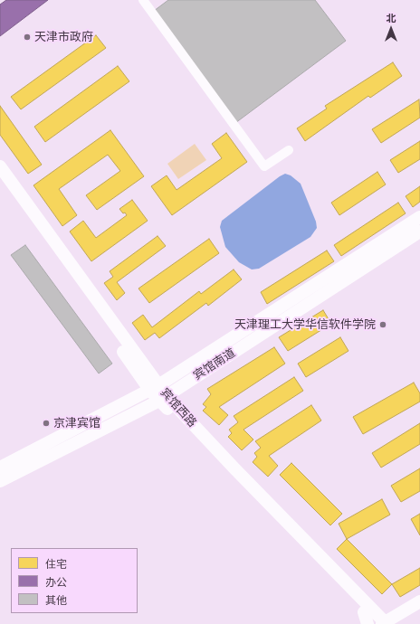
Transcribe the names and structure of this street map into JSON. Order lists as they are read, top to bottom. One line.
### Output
{"streets":{"main road":["宾馆南道","宾馆西路"]},"crossings":[["宾馆南道","宾馆西路"]],"places":["天津市政府","天津理工大学华信软件学院","京津宾馆"],"legend":["住宅","办公","其他"],"north":"top"}
